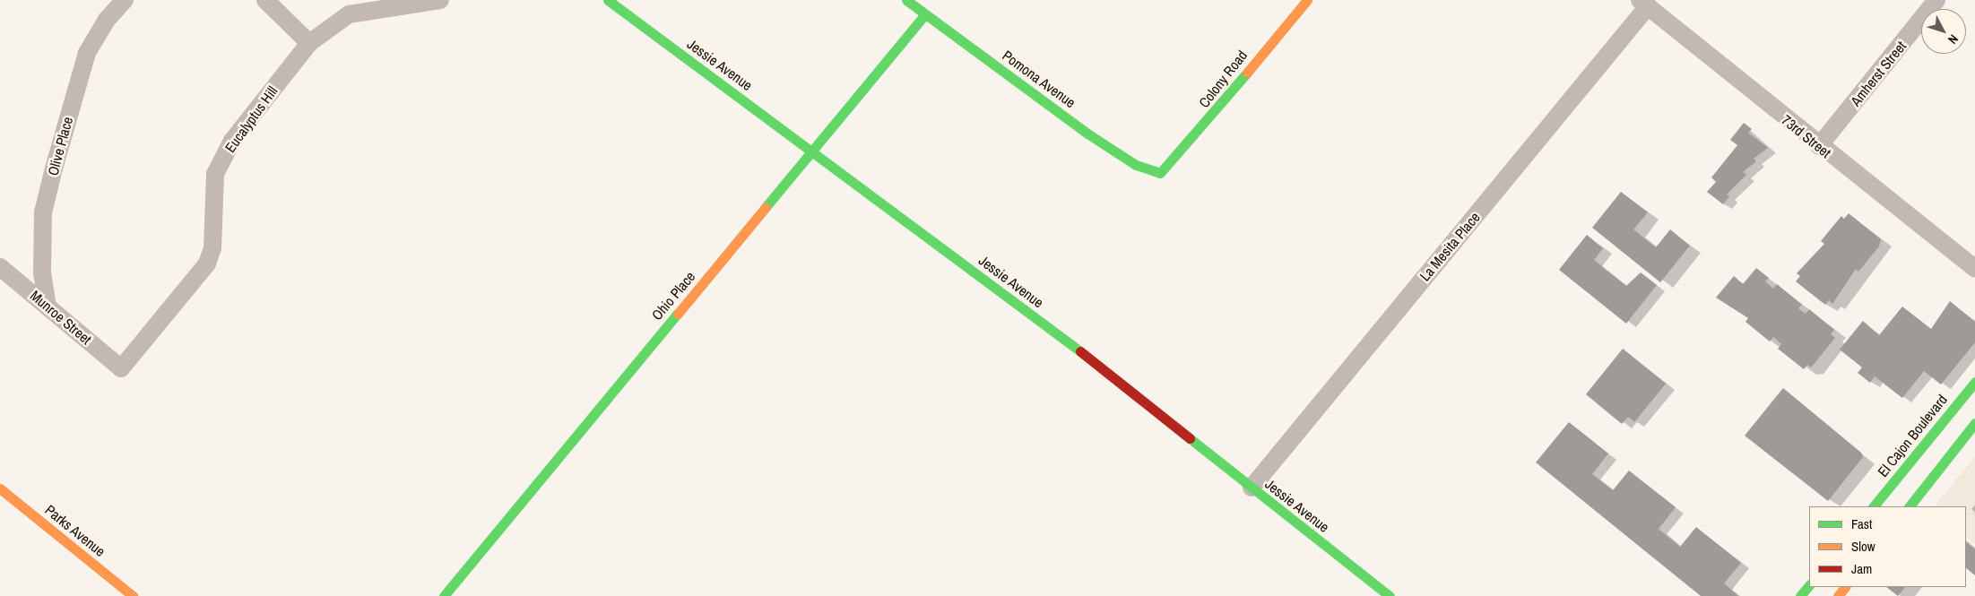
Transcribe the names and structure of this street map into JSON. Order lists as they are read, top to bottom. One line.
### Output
{"streets":{"street":["Jessie Avenue","Amherst Street","Pomona Avenue","Colony Road","Eucalyptus Hill","73rd Street","Olive Place","La Mesita Place","Ohio Place","Munroe Street","El Cajon Boulevard","Parks Avenue"]},"crossings":[["Jessie Avenue","La Mesita Place"],["Jessie Avenue","Ohio Place"],["Amherst Street","73rd Street"],["Pomona Avenue","Colony Road"],["Pomona Avenue","Ohio Place"],["Eucalyptus Hill","Munroe Street"],["73rd Street","La Mesita Place"],["Olive Place","Munroe Street"]],"legend":["Fast","Slow","Jam"],"north":"bottom right"}
